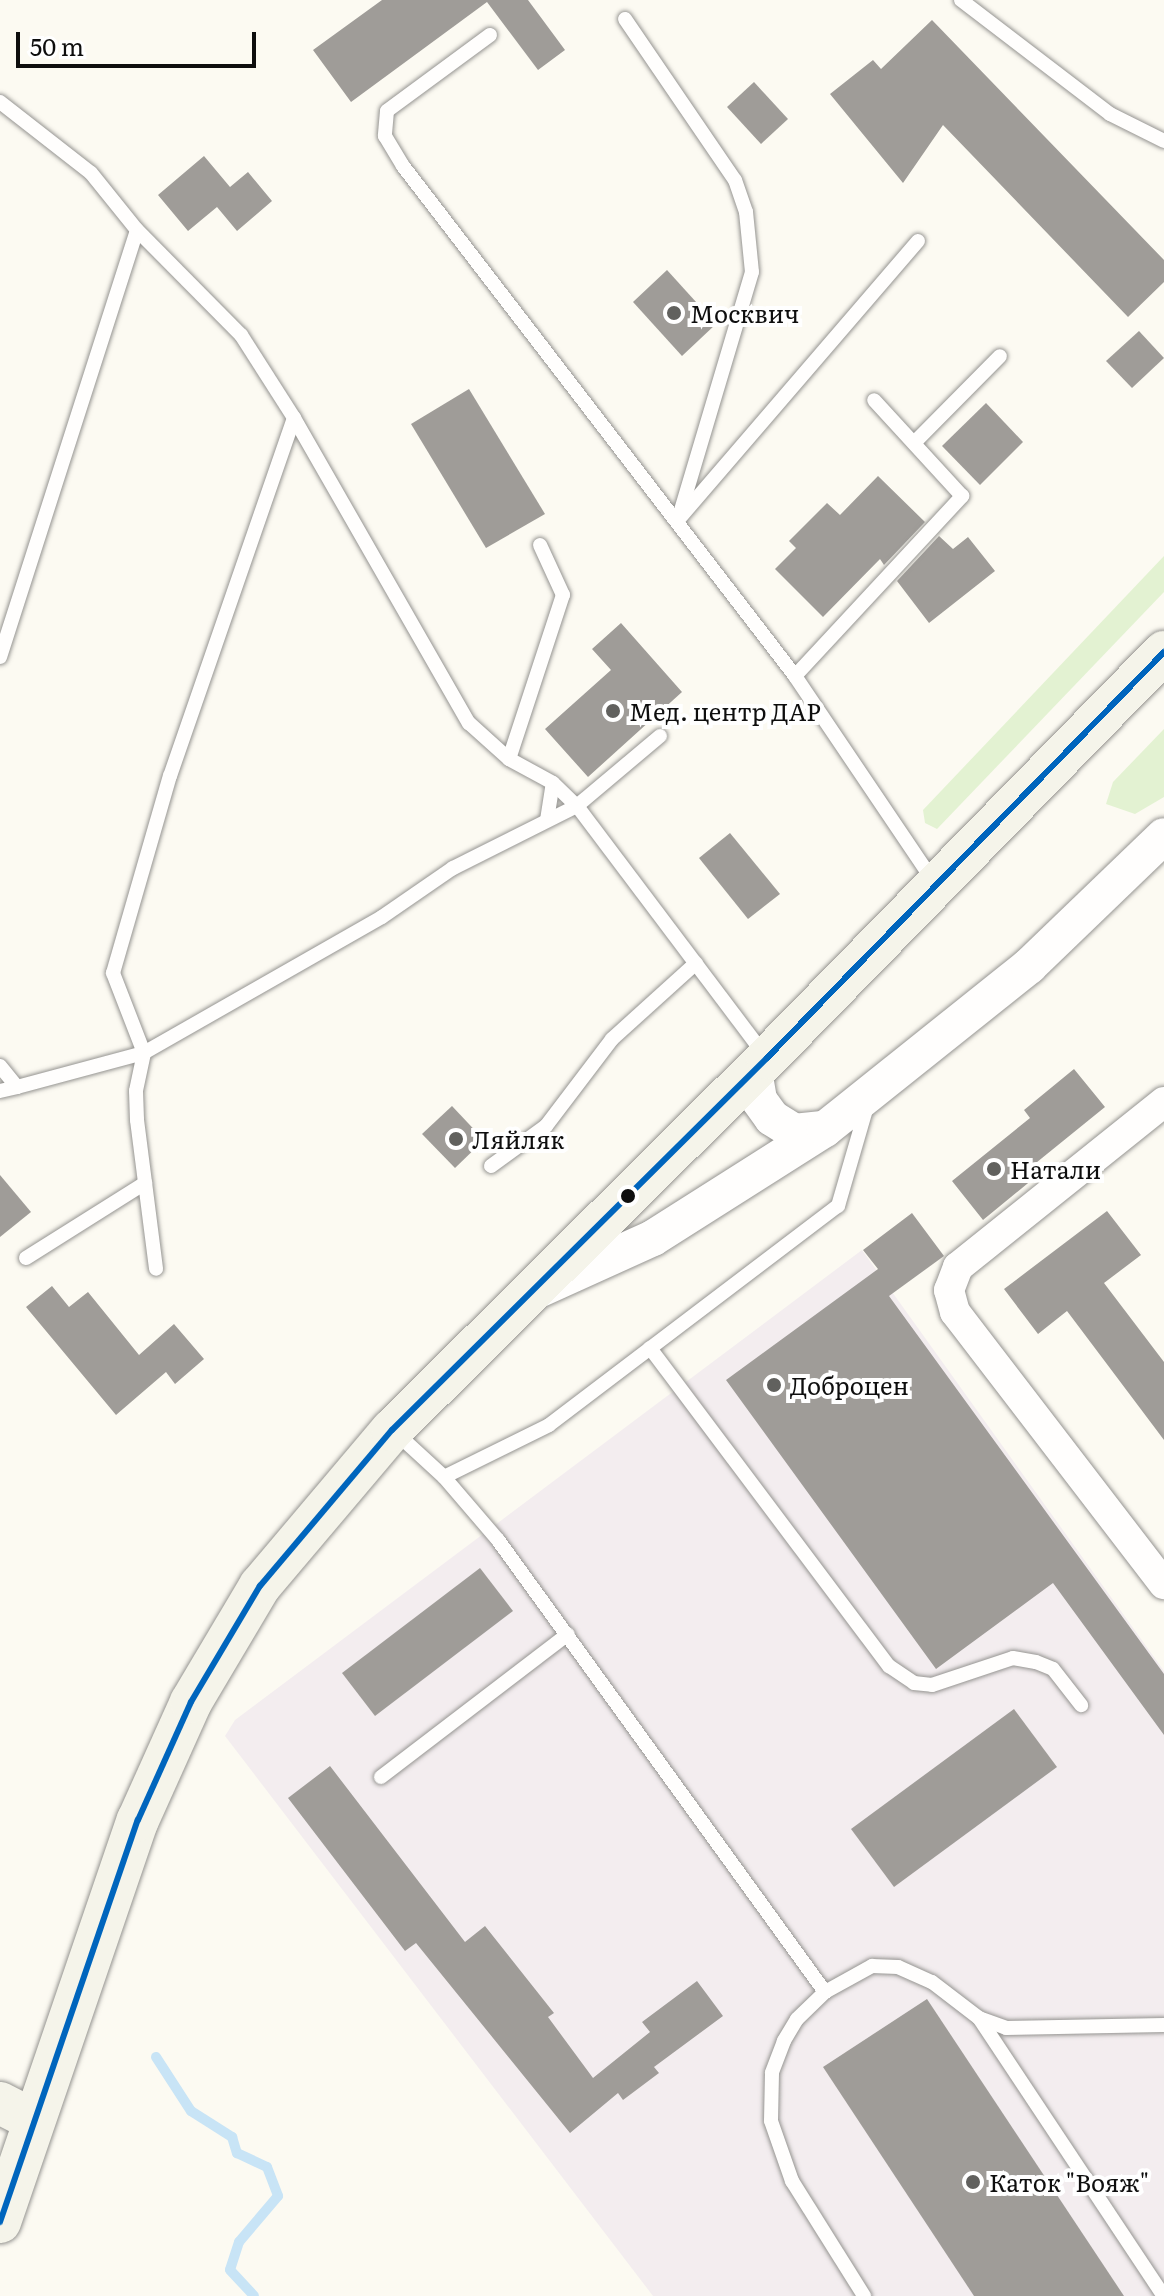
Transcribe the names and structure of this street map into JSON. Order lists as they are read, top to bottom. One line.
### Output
{"places":["Москвич","Мед. центр ДАР","Ляйляк","Натали","Доброцен","Каток \"Вояж\""],"scale_bar":"50 m"}
